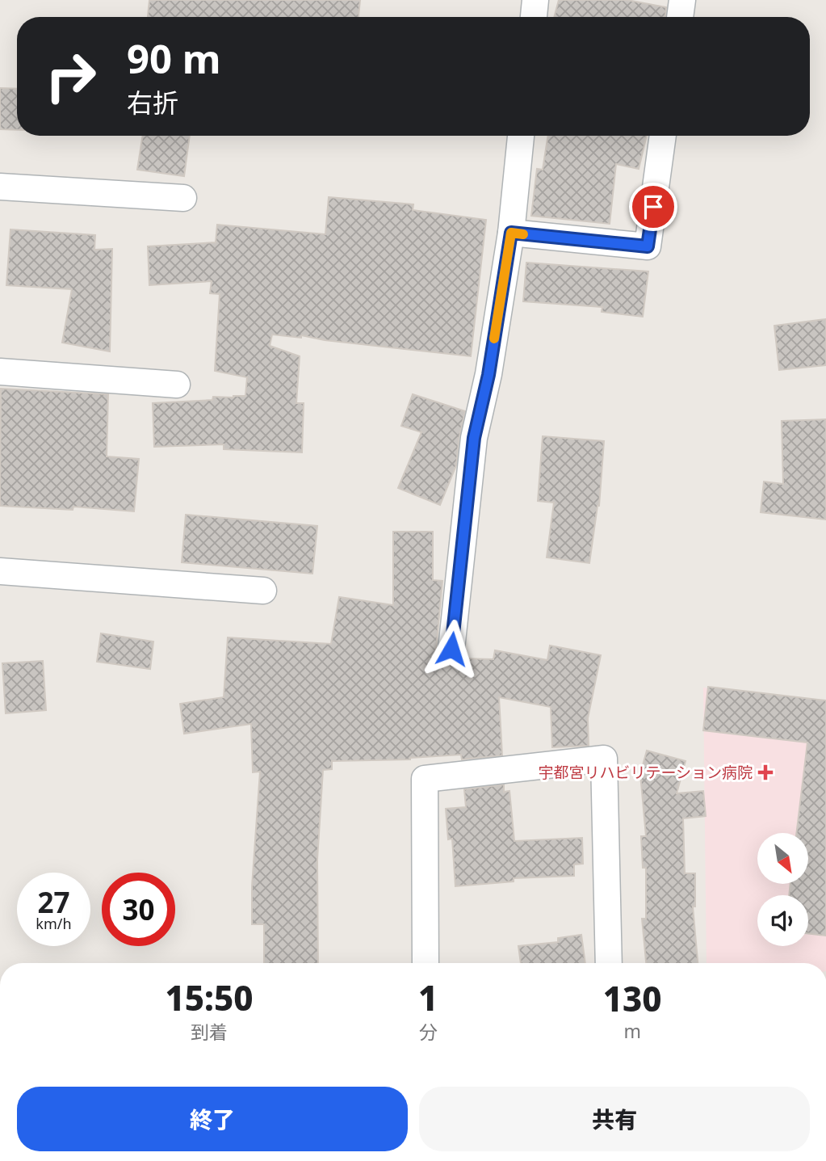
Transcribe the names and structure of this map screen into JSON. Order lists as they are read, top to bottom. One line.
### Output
{"places":{"health":["宇都宮リハビリテーション病院"]},"north":"bottom right","page":{"turn":["90 m","右折"],"speed":"27 km/h","limit":"30","eta":["15:50","到着","1","分","130","m"],"buttons":["終了","共有"]}}
